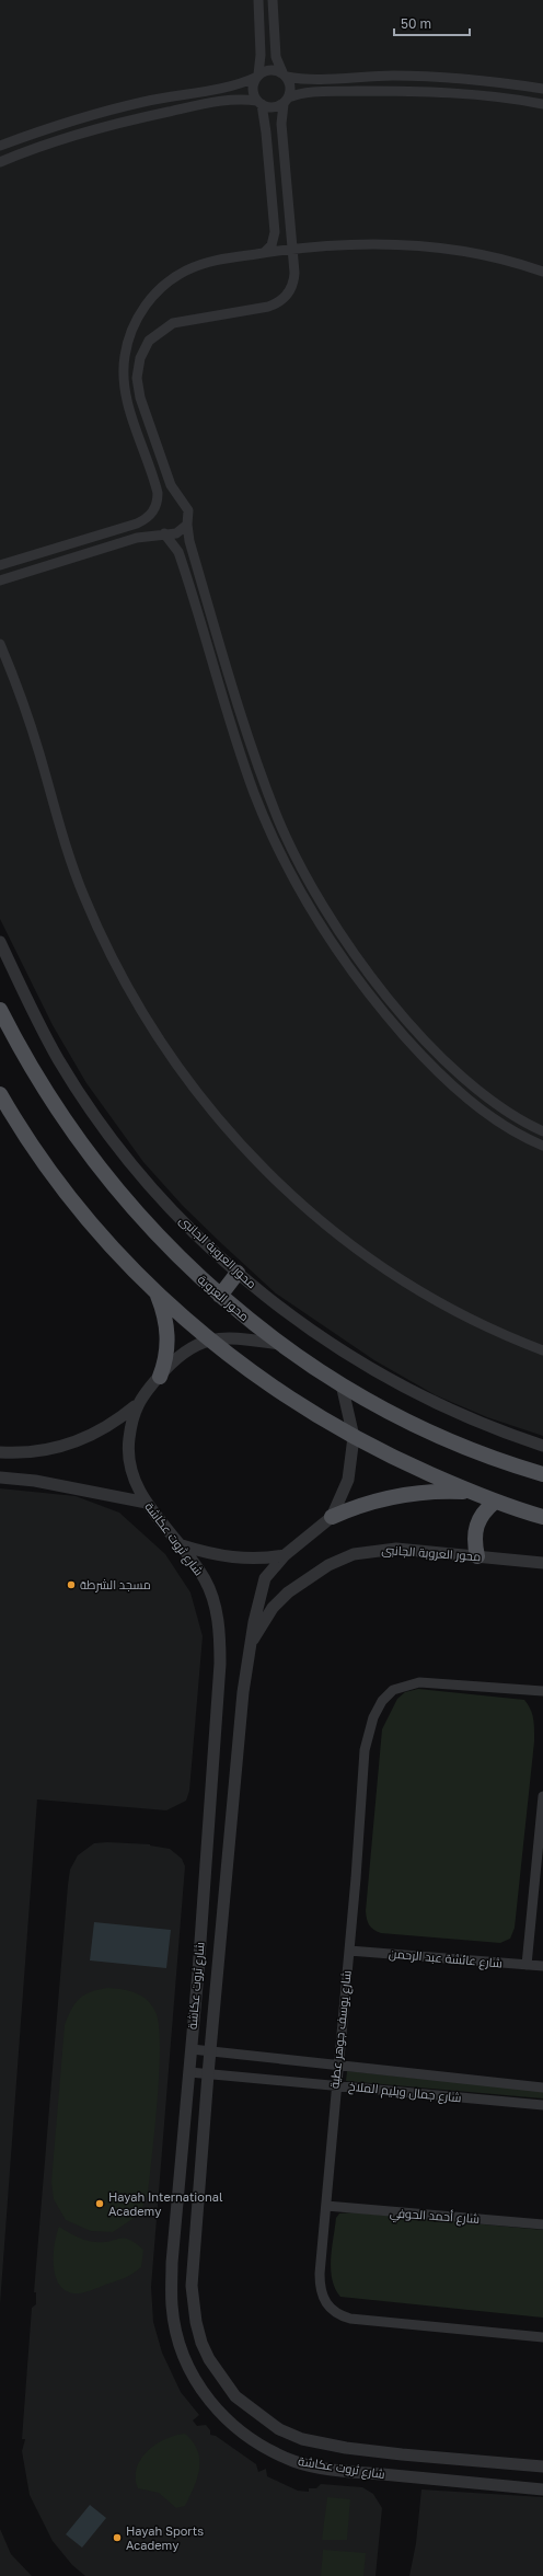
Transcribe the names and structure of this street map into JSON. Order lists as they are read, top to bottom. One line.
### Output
{"streets":{"main road":["محور العروبة"],"street":["محور العروبة الجانبى","شارع ثروت عكاشة","شارع عائشة عبد الرحمن","شارع يوسف جوهر عطية","شارع جمال ويليم الملاخ","شارع أحمد الحوفي"]},"crossings":[["محور العروبة الجانبى","شارع ثروت عكاشة"],["محور العروبة","شارع ثروت عكاشة"],["شارع ثروت عكاشة","شارع جمال ويليم الملاخ"],["شارع عائشة عبد الرحمن","شارع يوسف جوهر عطية"],["شارع يوسف جوهر عطية","شارع جمال ويليم الملاخ"],["شارع يوسف جوهر عطية","شارع أحمد الحوفي"]],"places":["مسجد الشرطة","Hayah International Academy","Hayah Sports Academy"],"scale_bar":"50 m"}
